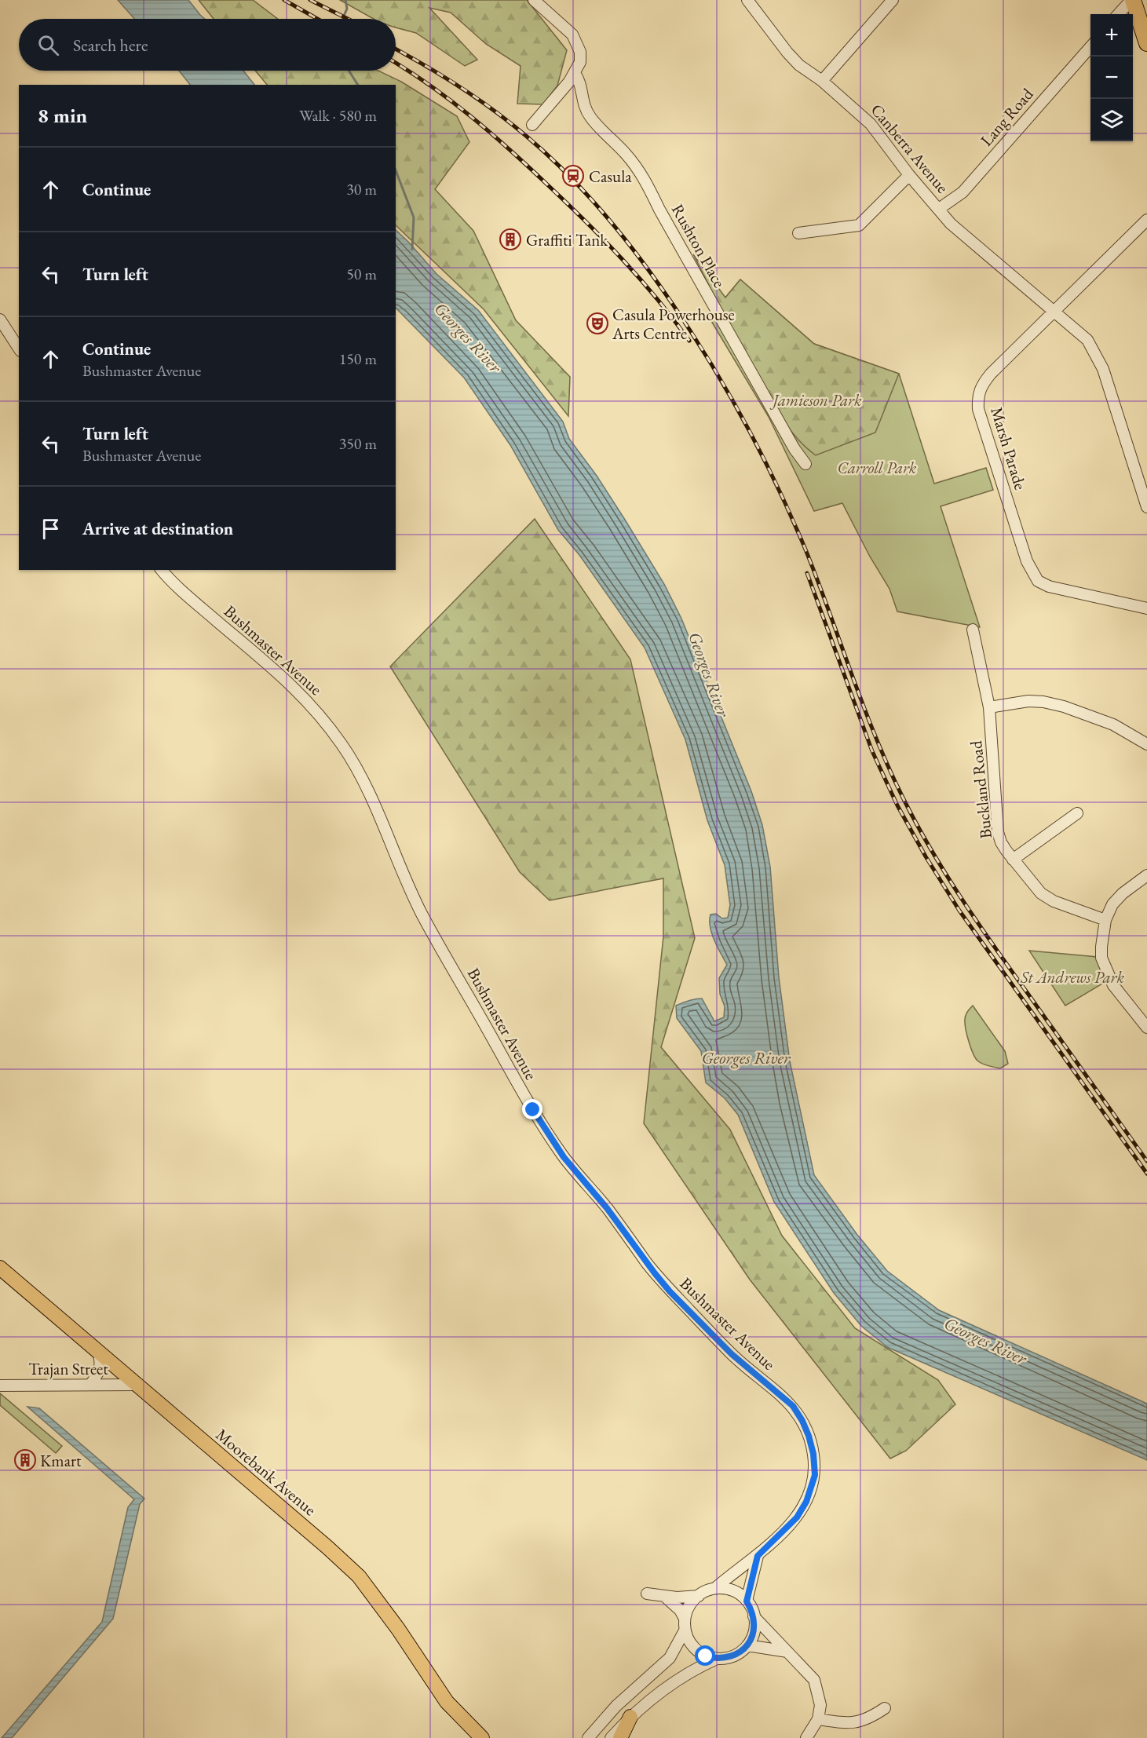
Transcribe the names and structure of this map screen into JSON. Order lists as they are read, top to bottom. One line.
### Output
{"streets":{"main road":["Moorebank Avenue"],"street":["Lang Road","Canberra Avenue","Rushton Place","Marsh Parade","Bushmaster Avenue","Buckland Road","Trajan Street"]},"crossings":[["Lang Road","Canberra Avenue"],["Canberra Avenue","Marsh Parade"],["Trajan Street","Moorebank Avenue"]],"water":["Georges River"],"parks":["Jamieson Park","Carroll Park","St Andrews Park"],"places":{"station":["Casula"],"building":["Graffiti Tank","Kmart"],"theatre":["Casula Powerhouse Arts Centre"]},"page":{"map_buttons":["+","−"],"search":"Search here","heading":["8 min","Walk · 580 m"],"list":[["Continue","30 m"],["Turn left","50 m"],["Continue","Bushmaster Avenue","150 m"],["Turn left","Bushmaster Avenue","350 m"],"Arrive at destination"]}}
